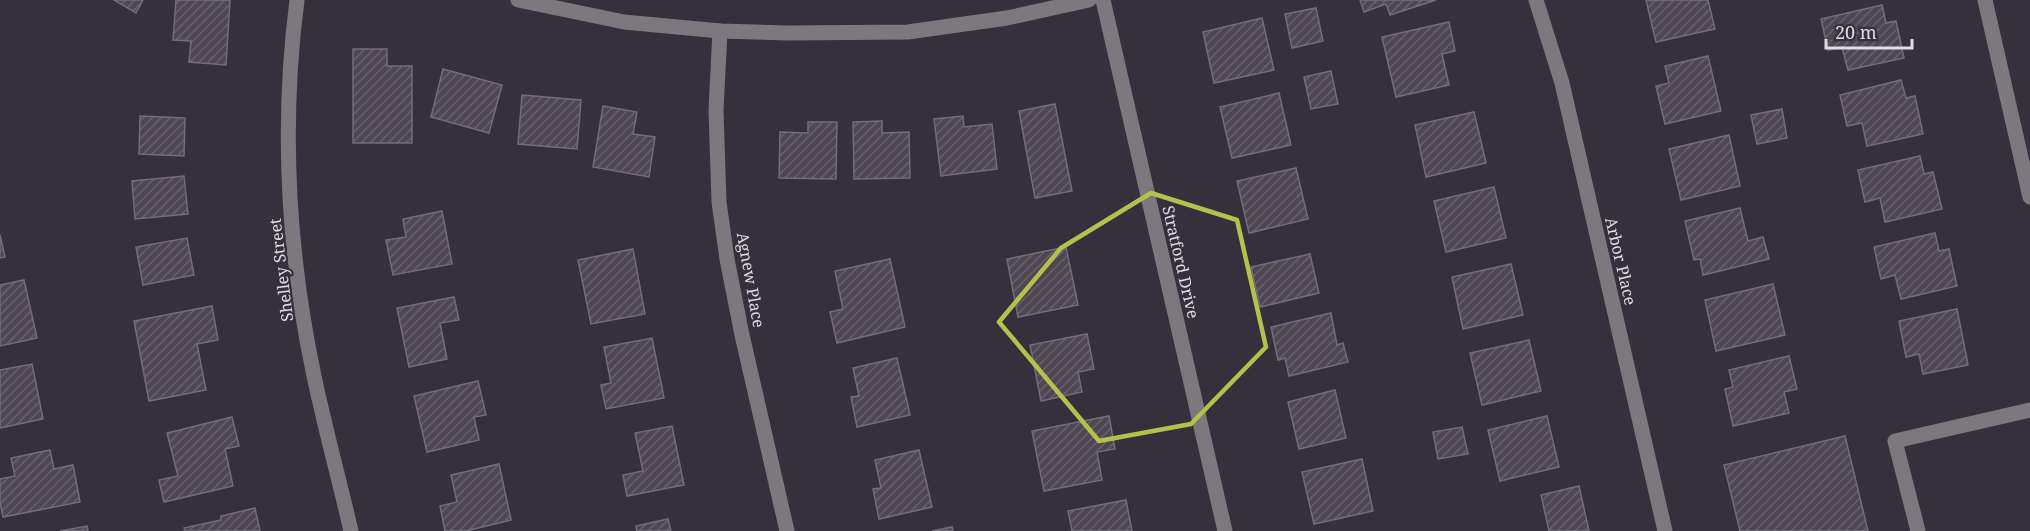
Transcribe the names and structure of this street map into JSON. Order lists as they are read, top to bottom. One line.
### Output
{"streets":{"street":["Arbor Place","Stratford Drive","Shelley Street","Agnew Place"]},"scale_bar":"20 m"}
